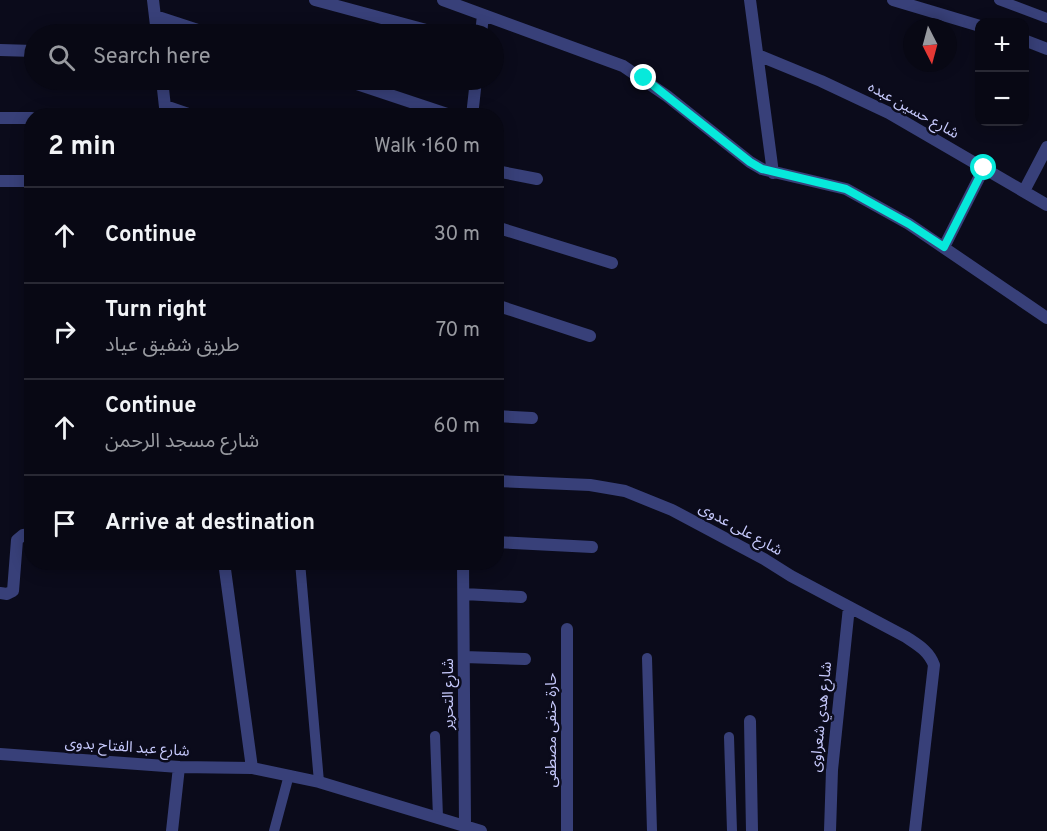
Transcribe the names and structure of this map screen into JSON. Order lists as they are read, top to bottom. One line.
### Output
{"streets":{"street":["شارع حسين عبده","شارع على عدوى","شارع التحرير","شارع هدي شعراوى","حارة حنفى مصطفى","شارع عبد الفتاح بدوى"]},"crossings":[["شارع على عدوى","شارع هدي شعراوى"],["شارع التحرير","شارع عبد الفتاح بدوى"]],"north":"bottom","page":{"map_buttons":["+","−"],"search":"Search here","heading":["2 min","Walk · 160 m"],"list":[["Continue","30 m"],["Turn right","طريق شفيق عياد","70 m"],["Continue","شارع مسجد الرحمن","60 m"],"Arrive at destination"]}}
